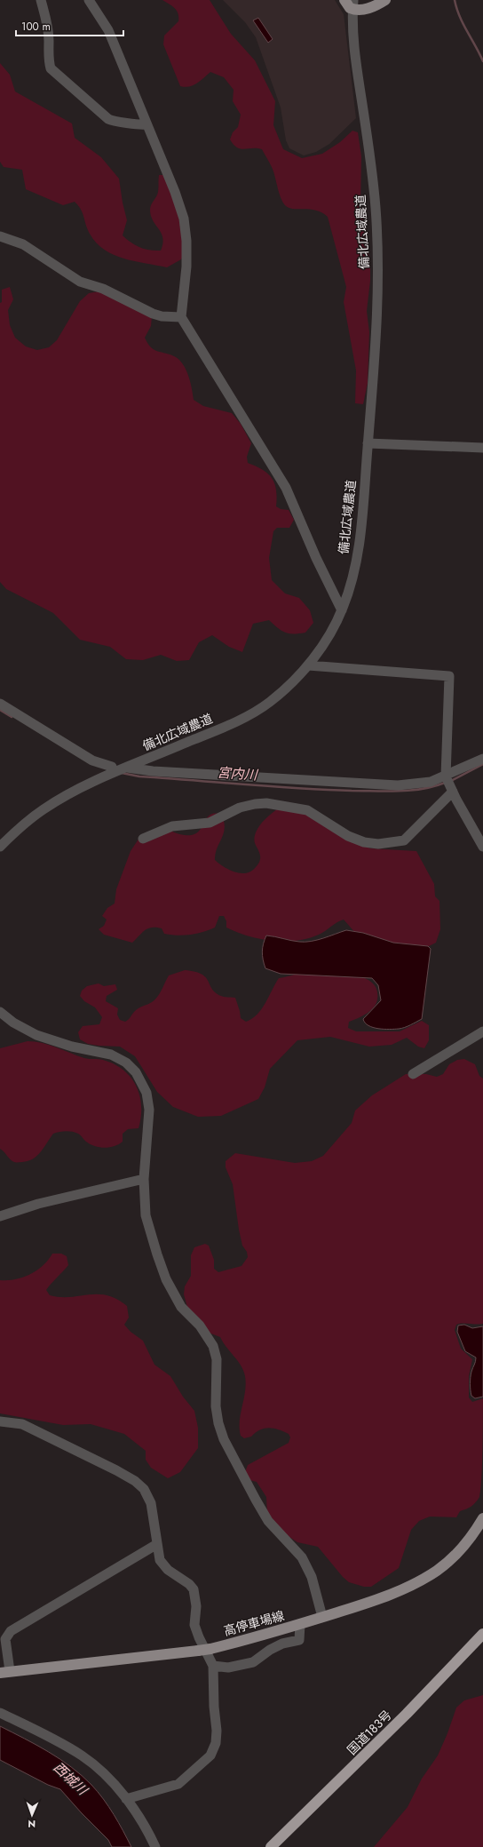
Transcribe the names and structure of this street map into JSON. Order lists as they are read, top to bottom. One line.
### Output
{"streets":{"highway":["国道183号"],"main road":["高停車場線"],"street":["備北広域農道"]},"water":["宮内川","西城川"],"scale_bar":"100 m","north":"bottom"}
